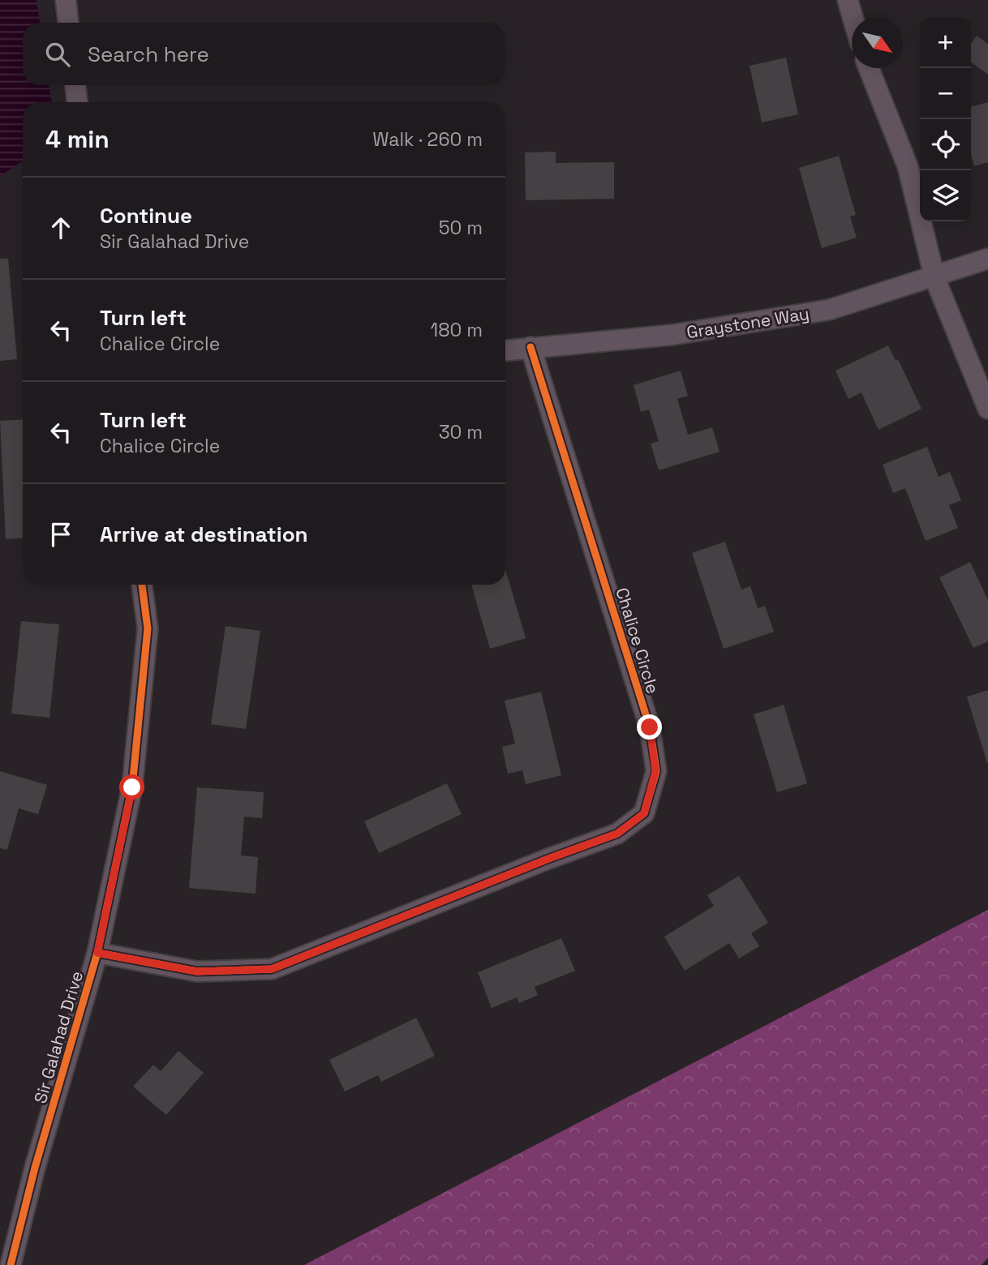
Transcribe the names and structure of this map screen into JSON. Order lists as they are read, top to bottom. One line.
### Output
{"streets":{"street":["Graystone Way","Chalice Circle","Sir Galahad Drive"]},"crossings":[["Graystone Way","Chalice Circle"],["Chalice Circle","Sir Galahad Drive"]],"north":"bottom right","page":{"map_buttons":["+","−"],"search":"Search here","heading":["4 min","Walk · 260 m"],"list":[["Continue","Sir Galahad Drive","50 m"],["Turn left","Chalice Circle","180 m"],["Turn left","Chalice Circle","30 m"],"Arrive at destination"]}}
